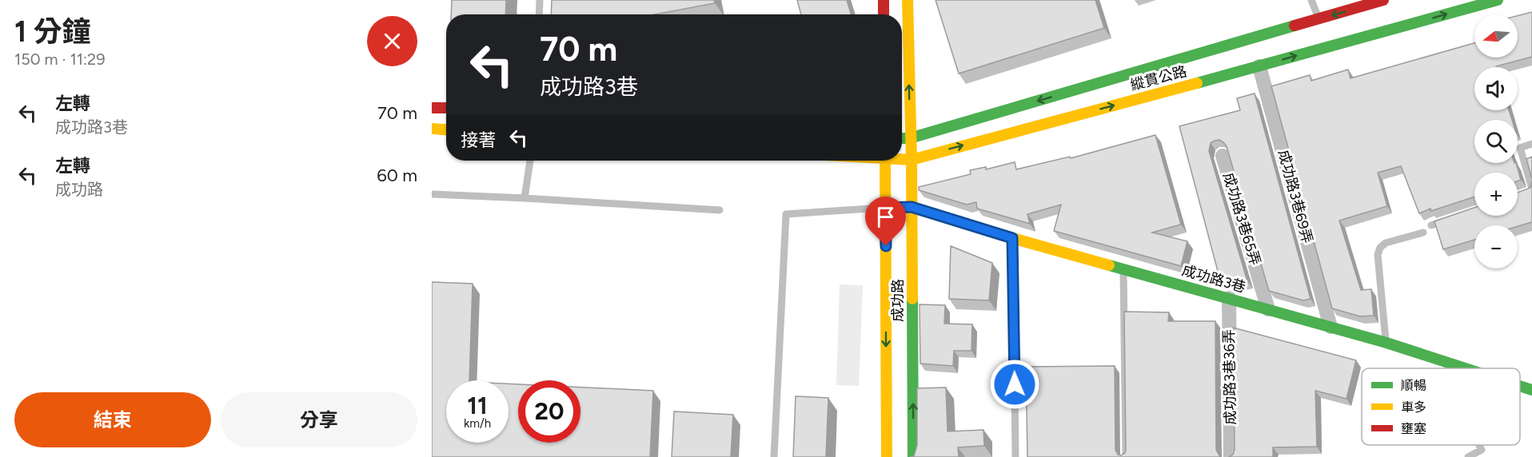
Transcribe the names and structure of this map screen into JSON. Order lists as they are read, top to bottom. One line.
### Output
{"streets":{"main road":["縱貫公路","成功路3巷","成功路"],"street":["成功路3巷69弄","成功路3巷65弄","成功路3巷36弄"]},"crossings":[["縱貫公路","成功路3巷69弄"],["縱貫公路","成功路"],["成功路3巷69弄","成功路3巷"],["成功路3巷65弄","成功路3巷"],["成功路3巷","成功路"],["成功路3巷","成功路3巷36弄"]],"legend":["順暢","車多","壅塞"],"north":"left","page":{"heading":["1 分鐘","150 m · 11:29"],"map_buttons":["+","−"],"turn":["70 m","成功路3巷"],"list":[{"name":"左轉","note":"成功路3巷","value":"70 m"},{"name":"左轉","note":"成功路","value":"60 m"}],"then":"接著","speed":"11 km/h","limit":"20","buttons":["結束","分享"]}}
